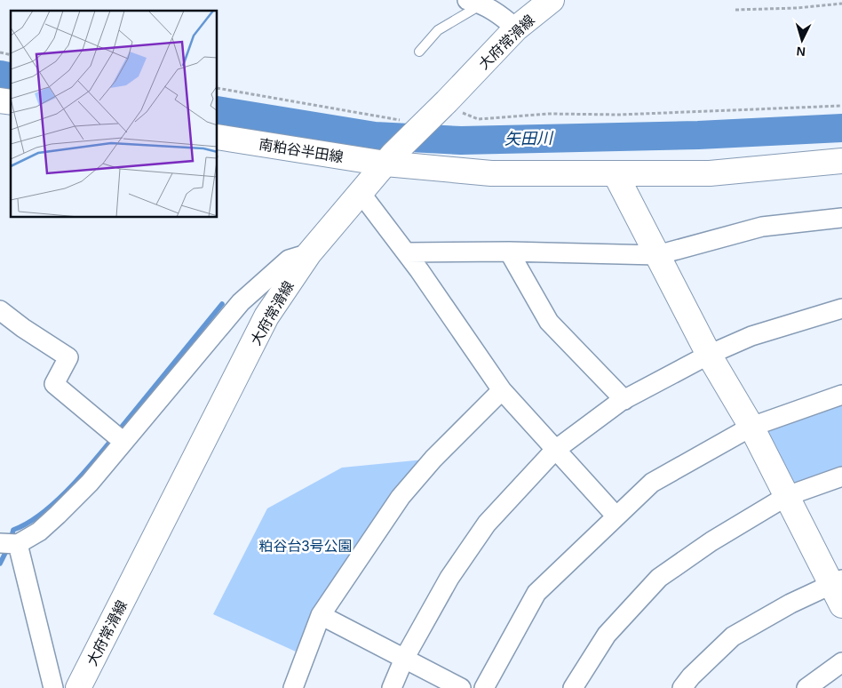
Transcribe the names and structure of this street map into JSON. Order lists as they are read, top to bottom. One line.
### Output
{"streets":{"main road":["大府常滑線","南粕谷半田線"]},"crossings":[["大府常滑線","南粕谷半田線"]],"water":["矢田川"],"parks":["粕谷台3号公園"],"north":"bottom"}
